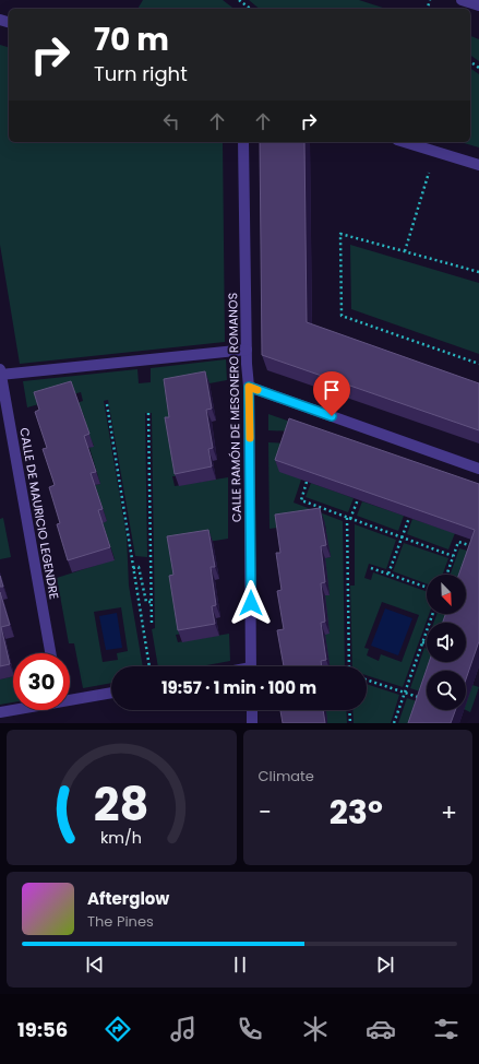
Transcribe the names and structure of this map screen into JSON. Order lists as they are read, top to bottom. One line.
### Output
{"streets":{"street":["CALLE RAMÓN DE MESONERO ROMANOS","CALLE DE MAURICIO LEGENDRE"]},"north":"bottom right","page":{"turn":["70 m","Turn right"],"limit":"30","trip":"19:57 · 1 min · 100 m","tile":"Climate","heat":["−","23°","+"],"song":["Afterglow","The Pines"],"tabs":"19:56","gauge":["28","km/h"]}}
